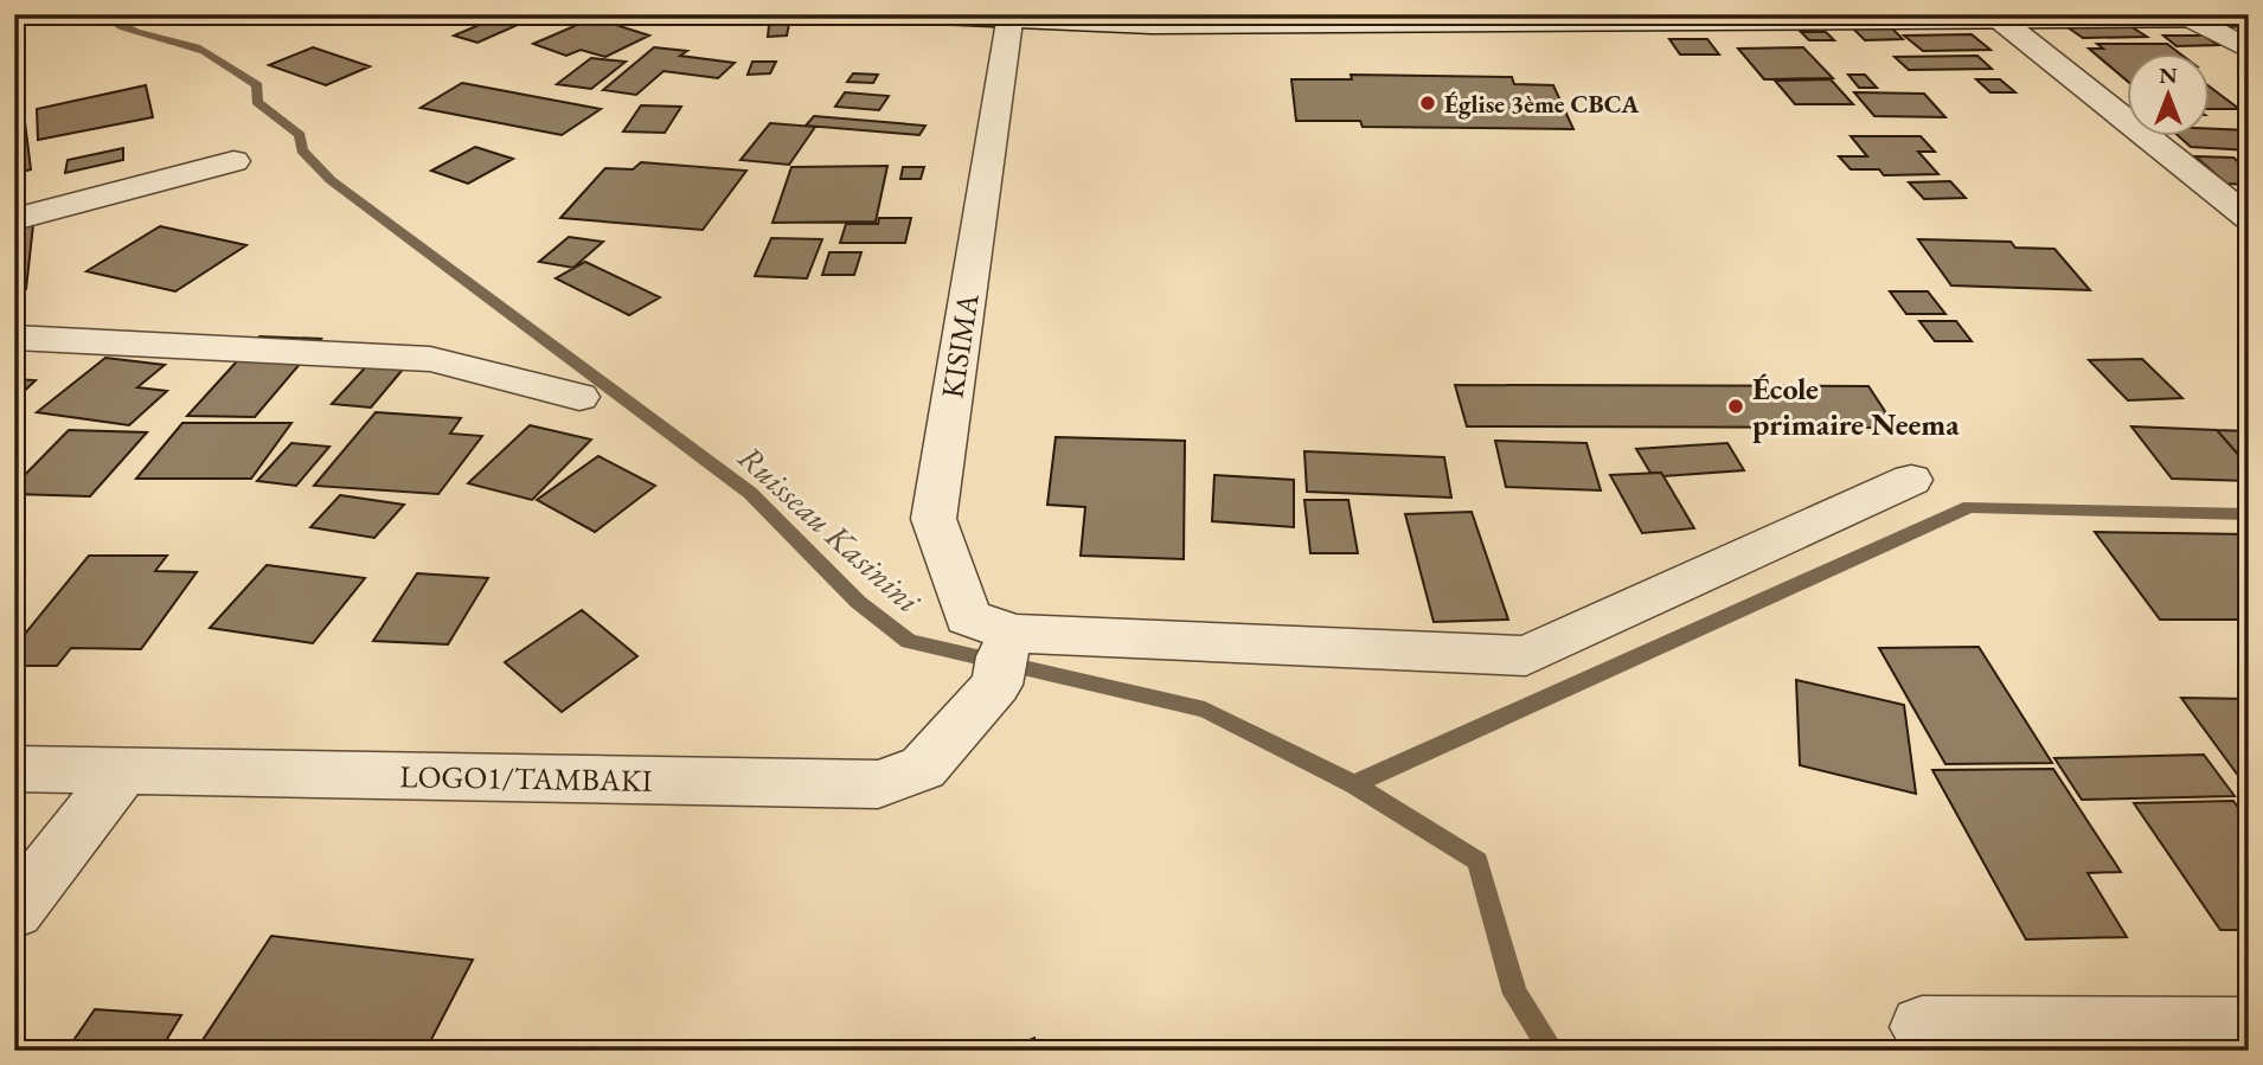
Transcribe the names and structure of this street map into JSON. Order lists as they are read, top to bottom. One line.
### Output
{"streets":{"street":["KISIMA","LOGO1/TAMBAKI"]},"crossings":[["KISIMA","LOGO1/TAMBAKI"]],"water":["Ruisseau Kasinini"],"places":["Église 3ème CBCA","École primaire Neema"],"north":"top"}
